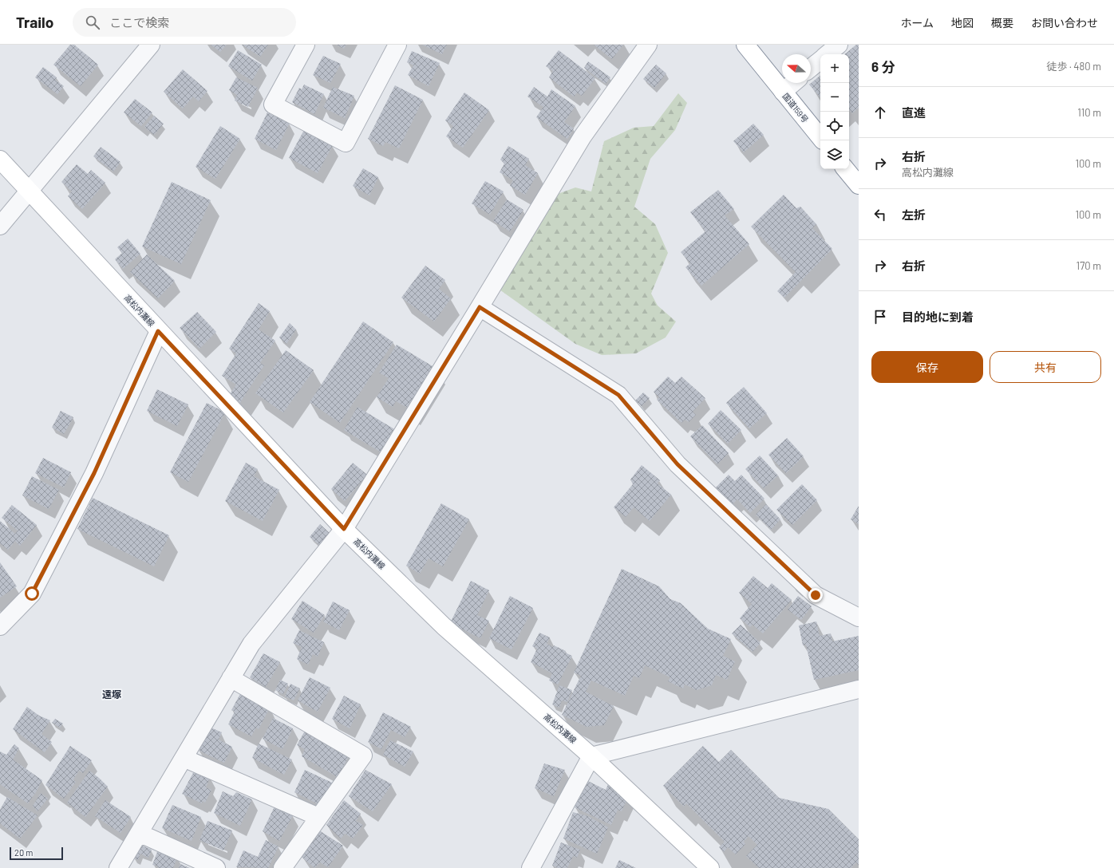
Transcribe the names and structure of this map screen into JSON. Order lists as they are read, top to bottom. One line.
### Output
{"streets":{"main road":["国道159号","高松内灘線"]},"districts":["遠塚"],"scale_bar":"20 m","north":"left","page":{"header":"Trailo","search":"ここで検索","nav":["ホーム","地図","概要","お問い合わせ"],"heading":["6 分","徒歩 · 480 m"],"map_buttons":["+","−"],"list":[["直進","110 m"],["右折","高松内灘線","100 m"],["左折","100 m"],["右折","170 m"],"目的地に到着"],"buttons":["保存","共有"],"scale":"20 m"}}
